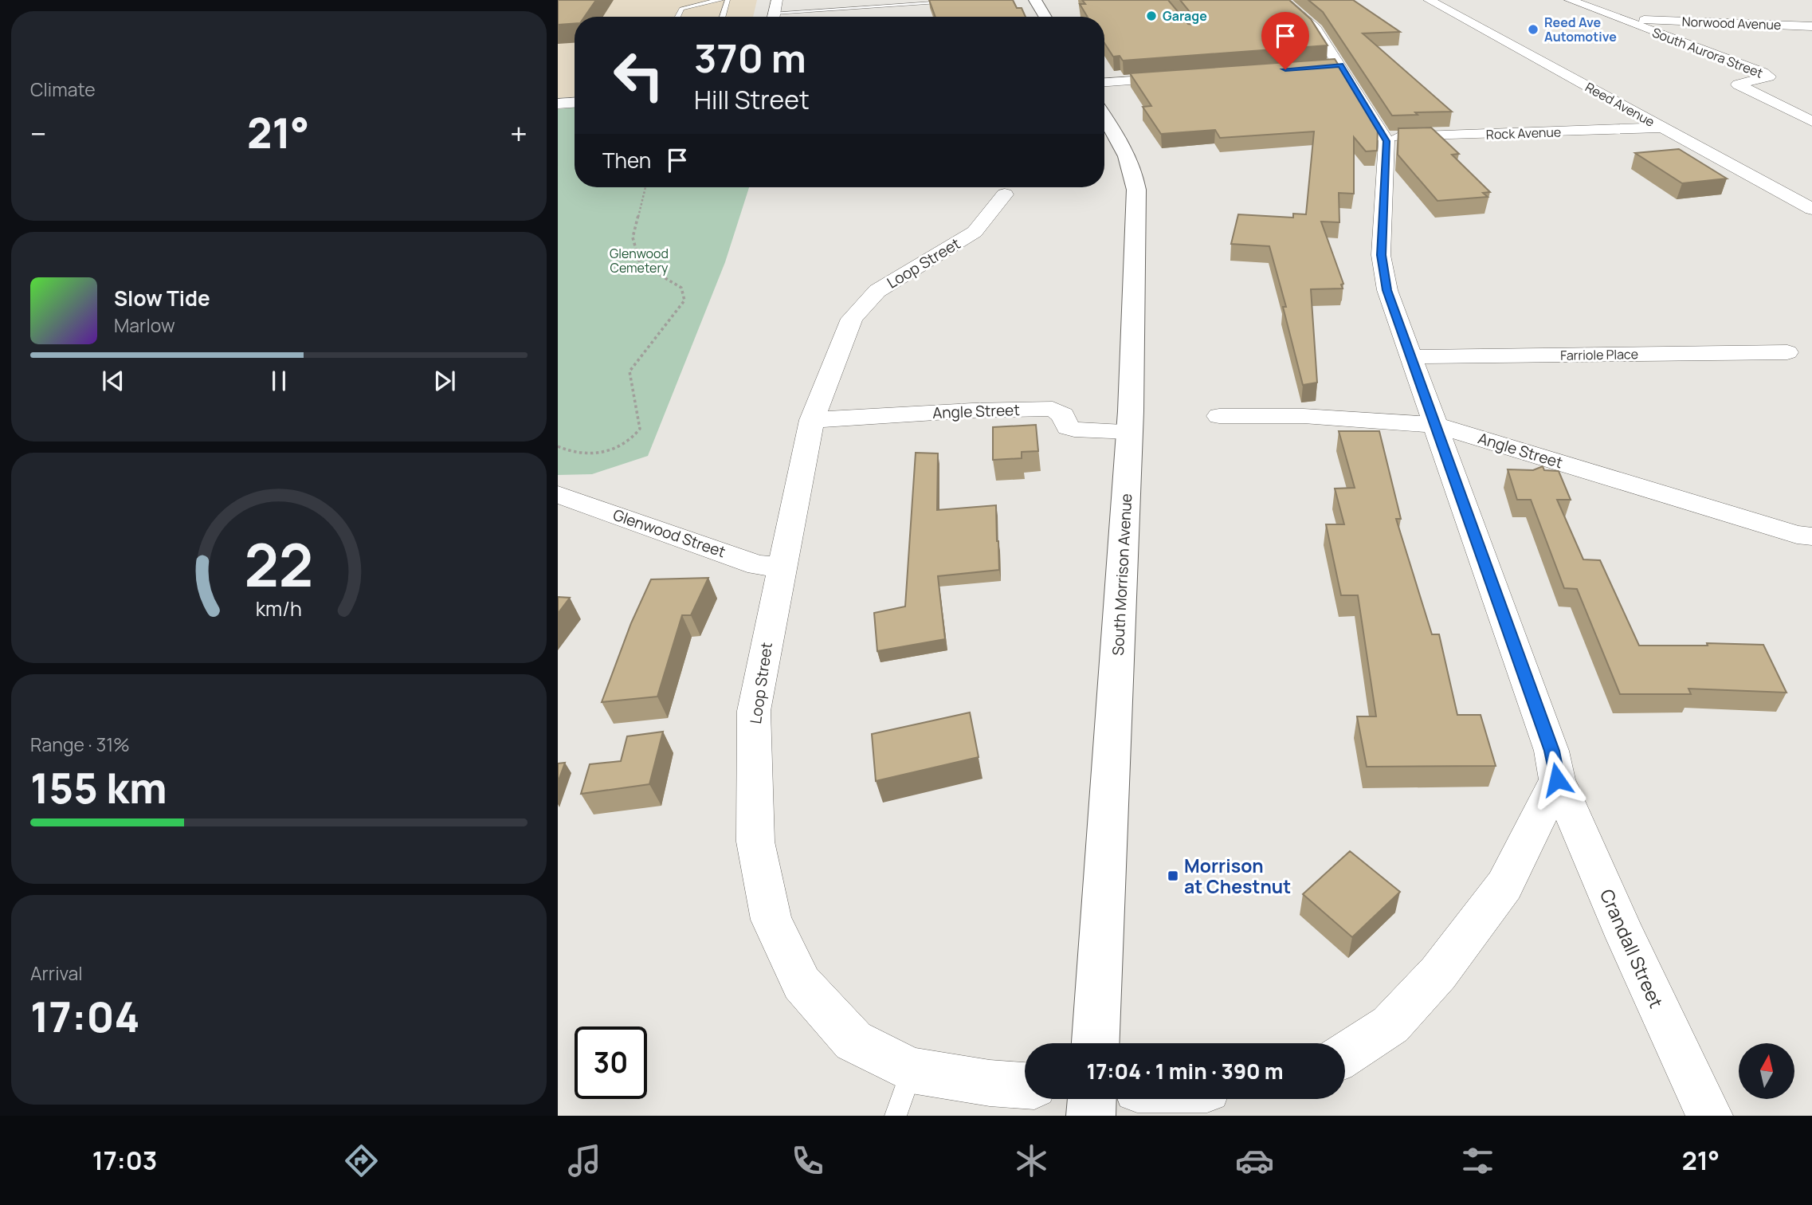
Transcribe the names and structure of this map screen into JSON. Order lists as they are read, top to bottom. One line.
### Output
{"streets":{"main road":["South Morrison Avenue"],"street":["Norwood Avenue","South Aurora Street","Reed Avenue","Rock Avenue","Loop Street","Farriole Place","Angle Street","Glenwood Street","Crandall Street"]},"crossings":[["Norwood Avenue","South Aurora Street"],["Reed Avenue","Rock Avenue"],["Rock Avenue","Crandall Street"],["Loop Street","Angle Street"],["Loop Street","Glenwood Street"],["Farriole Place","Crandall Street"],["Angle Street","South Morrison Avenue"],["Angle Street","Crandall Street"]],"parks":["Glenwood Cemetery"],"places":{"other":["Garage","Reed Ave Automotive"],"transit":["Morrison at Chestnut"]},"north":"top","page":{"tile":["Climate",["Range · 31%","155 km"],["Arrival","17:04"]],"turn":["370 m","Hill Street"],"heat":["−","21°","+"],"then":"Then","song":["Slow Tide","Marlow"],"limit":"30","trip":"17:04 · 1 min · 390 m","tabs":["17:03","21°"],"gauge":["22","km/h"]}}
